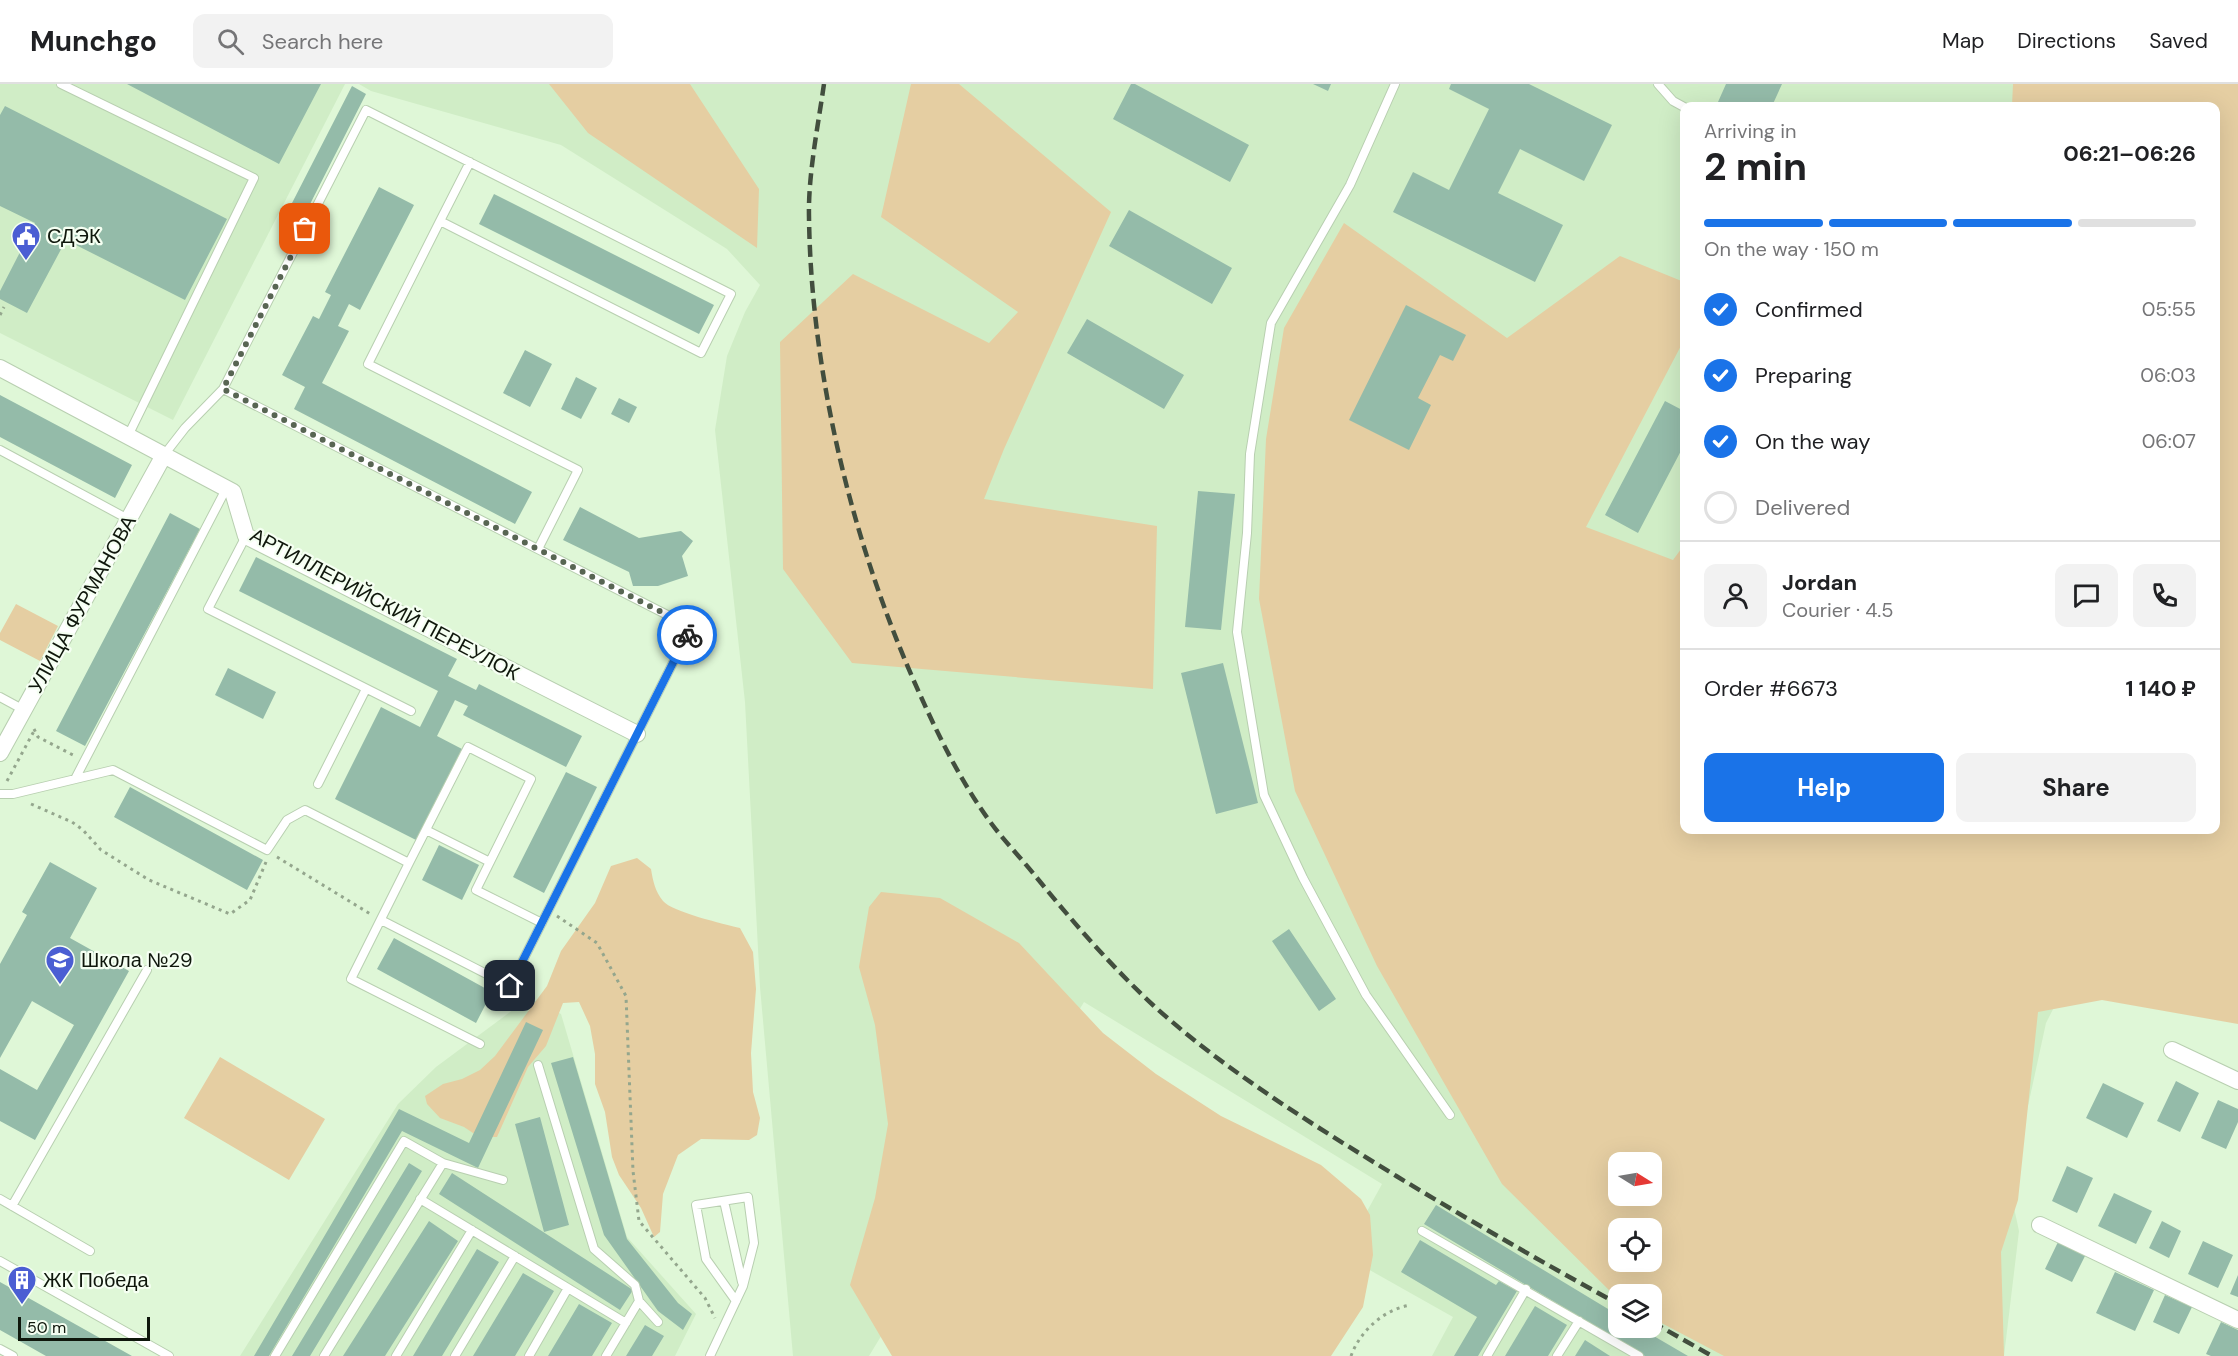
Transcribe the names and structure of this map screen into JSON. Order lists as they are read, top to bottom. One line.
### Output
{"streets":{"street":["УЛИЦА ФУРМАНОВА","АРТИЛЛЕРИЙСКИЙ ПЕРЕУЛОК"]},"places":{"public building":["СДЭК"],"school or university":["Школа №29"],"building":["ЖК Победа"]},"scale_bar":"50 m","north":"right","page":{"header":"Munchgo","search":"Search here","nav":["Map","Directions","Saved"],"heading":["2 min","Arriving in","06:21–06:26"],"panel":["Jordan","Courier · 4.5","Order #6673","1 140 ₽"],"bar":"On the way · 150 m","list":[["Confirmed","05:55"],["Preparing","06:03"],["On the way","06:07"],"Delivered"],"buttons":["Help","Share"],"scale":"50 m"}}
